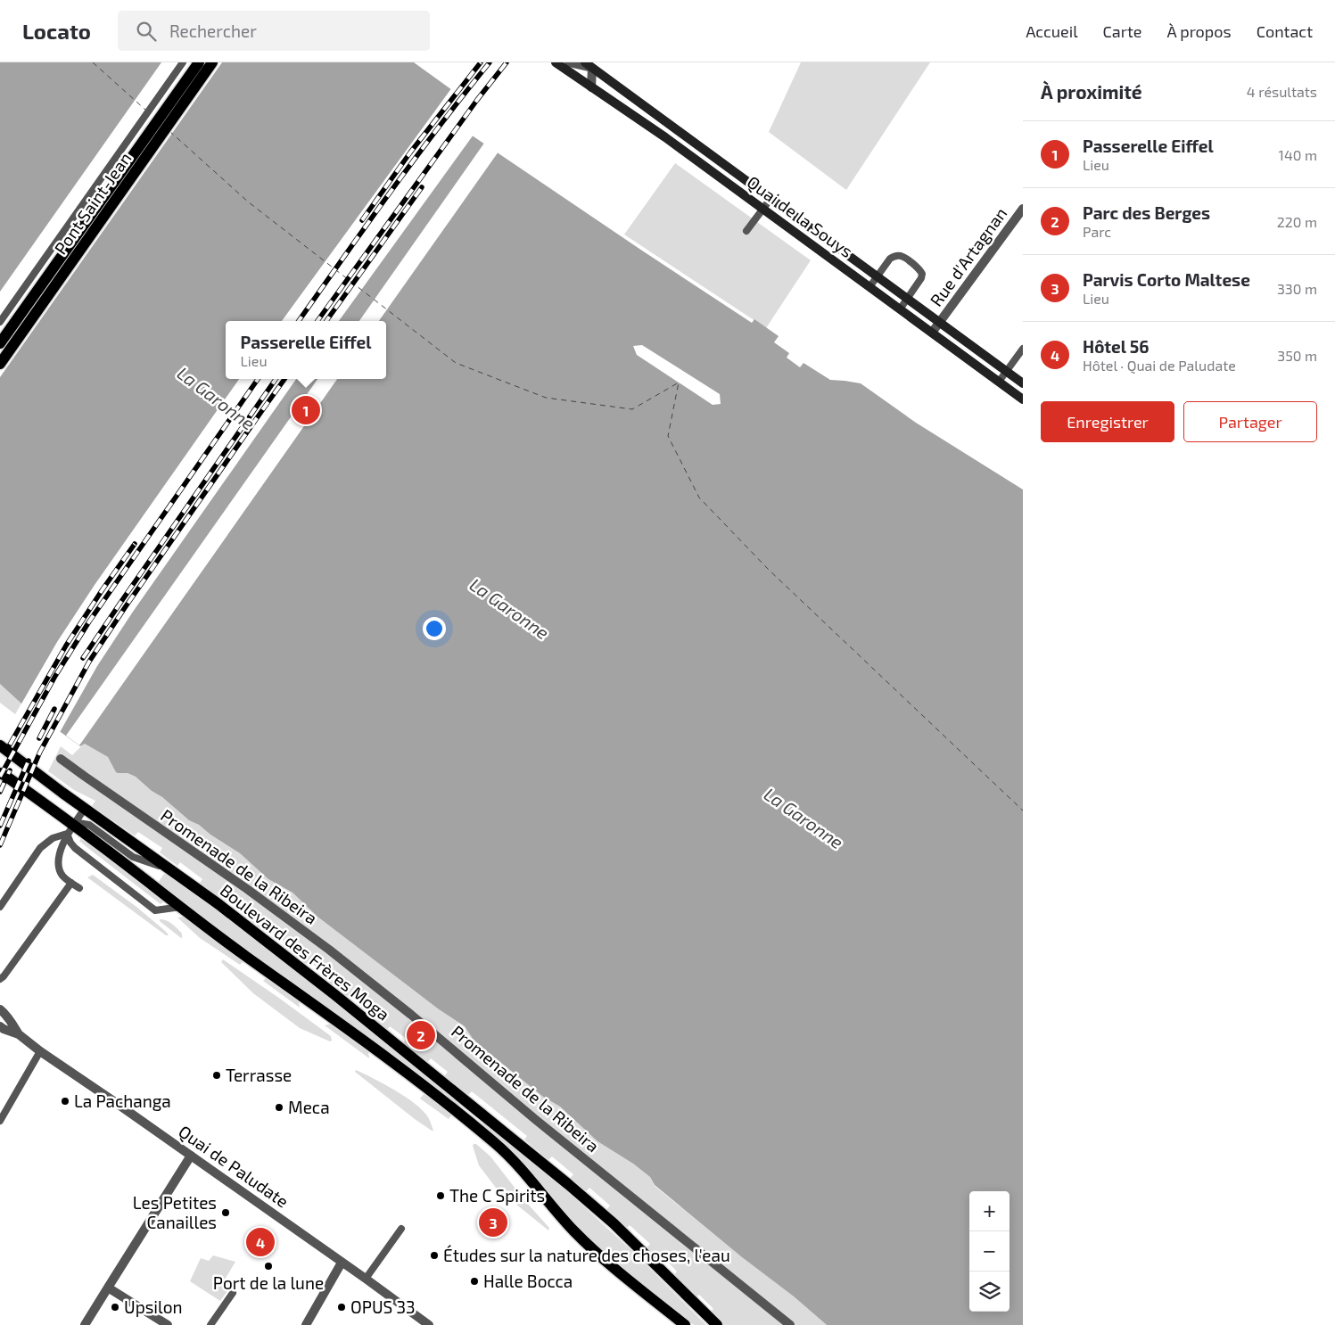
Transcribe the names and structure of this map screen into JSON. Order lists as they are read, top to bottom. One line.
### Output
{"streets":{"main road":["Pont Saint-Jean","Quai de la Souys","Boulevard des Frères Moga"],"street":["Rue d'Artagnan","Promenade de la Ribeira","Quai de Paludate"]},"crossings":[["Quai de la Souys","Rue d'Artagnan"]],"water":["La Garonne"],"places":["Terrasse","La Pachanga","Meca","The C Spirits","Les Petites Canailles","Études sur la nature des choses, l'eau","Port de la lune","Halle Bocca","Upsilon","OPUS 33"],"page":{"header":"Locato","search":"Rechercher","nav":["Accueil","Carte","À propos","Contact"],"heading":["À proximité","4 résultats"],"list":[{"mark":"1","name":"Passerelle Eiffel","note":"Lieu","value":"140 m"},{"mark":"2","name":"Parc des Berges","note":"Parc","value":"220 m"},{"mark":"3","name":"Parvis Corto Maltese","note":"Lieu","value":"330 m"},{"mark":"4","name":"Hôtel 56","note":"Hôtel · Quai de Paludate","value":"350 m"}],"popup":["Passerelle Eiffel","Lieu"],"buttons":["Enregistrer","Partager"],"pins":["1","2","3","4"],"map_buttons":["+","−"]}}
